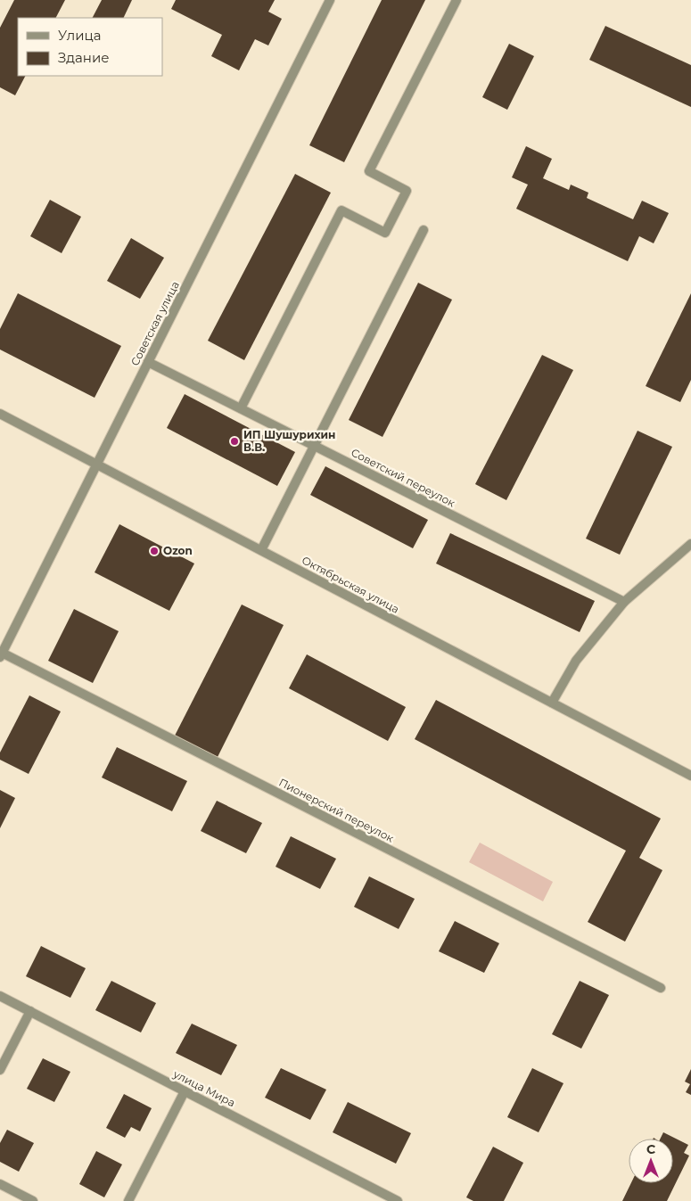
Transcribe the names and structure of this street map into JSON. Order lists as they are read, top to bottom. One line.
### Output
{"streets":{"street":["Советская улица","Советский переулок","Октябрьская улица","Пионерский переулок","улица Мира"]},"crossings":[["Советская улица","Советский переулок"],["Советская улица","Октябрьская улица"],["Советская улица","Пионерский переулок"]],"places":["ИП Шушурихин В.В.","Ozon"],"legend":["Улица","Здание"],"north":"top"}
